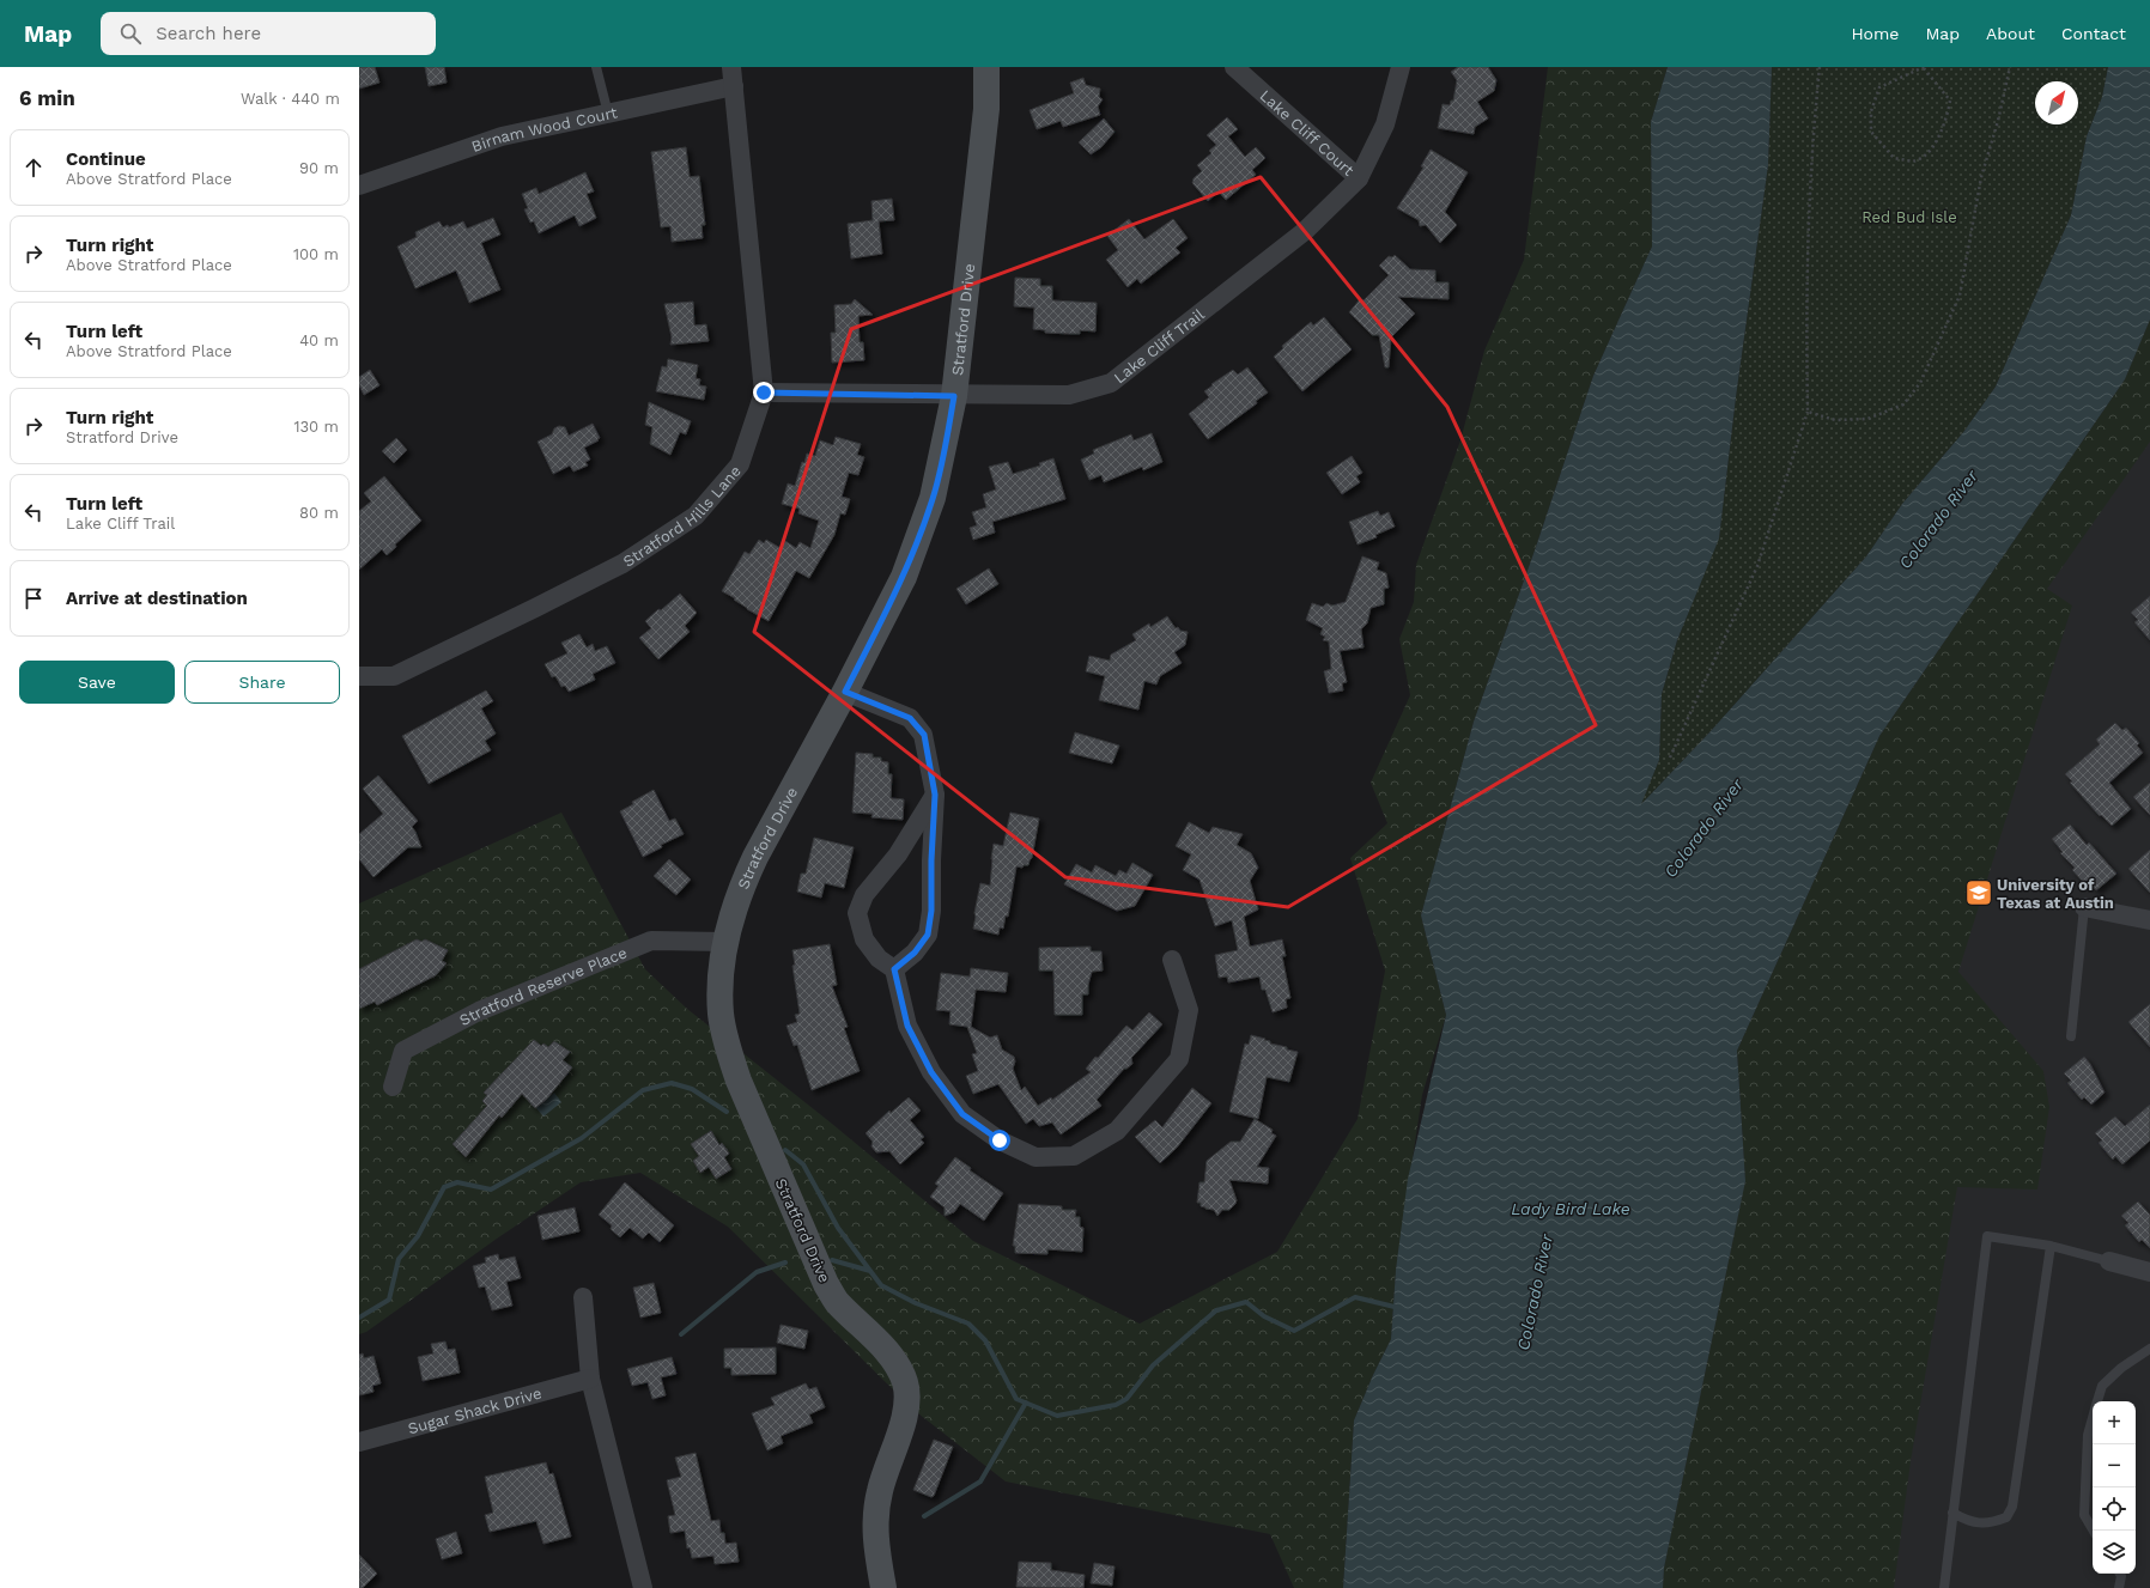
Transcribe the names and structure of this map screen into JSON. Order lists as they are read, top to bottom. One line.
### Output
{"streets":{"street":["Birnam Wood Court","Lake Cliff Court","Stratford Drive","Lake Cliff Trail","Stratford Hills Lane","Stratford Reserve Place","Sugar Shack Drive"]},"crossings":[["Birnam Wood Court","Stratford Hills Lane"],["Lake Cliff Court","Lake Cliff Trail"],["Stratford Drive","Lake Cliff Trail"],["Stratford Drive","Stratford Reserve Place"],["Lake Cliff Trail","Stratford Hills Lane"]],"water":["Colorado River","Lady Bird Lake"],"parks":["Red Bud Isle"],"places":{"school or university":["University of Texas at Austin"]},"north":"top right","page":{"header":"Map","search":"Search here","nav":["Home","Map","About","Contact"],"heading":["6 min","Walk · 440 m"],"list":[["Continue","Above Stratford Place","90 m"],["Turn right","Above Stratford Place","100 m"],["Turn left","Above Stratford Place","40 m"],["Turn right","Stratford Drive","130 m"],["Turn left","Lake Cliff Trail","80 m"],"Arrive at destination"],"buttons":["Save","Share"],"map_buttons":["+","−"]}}
